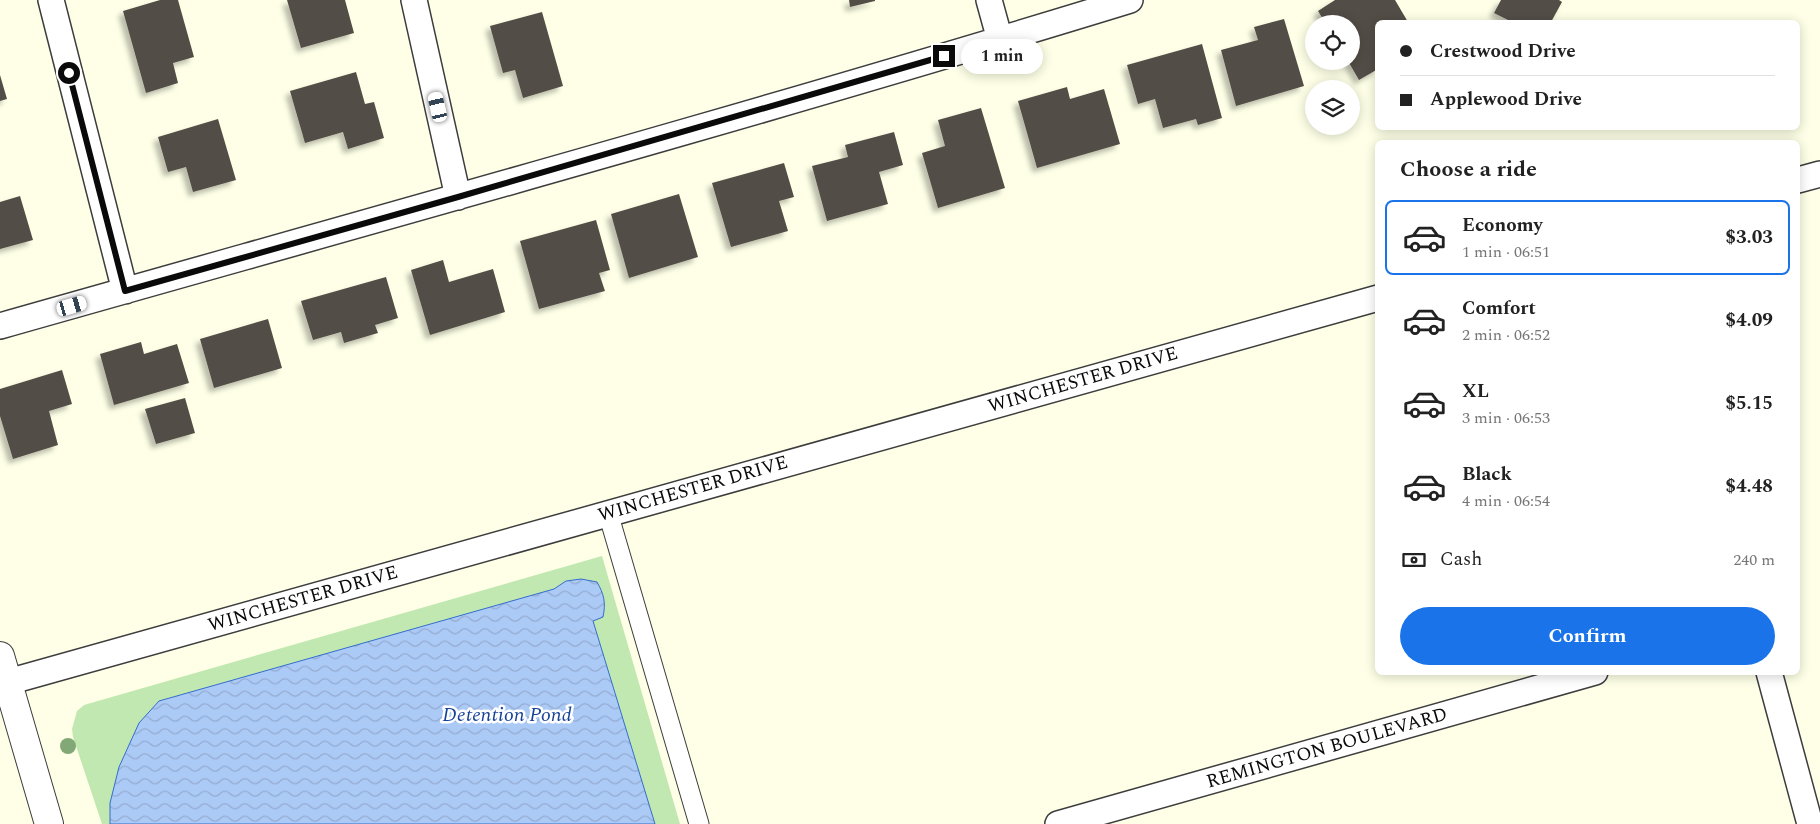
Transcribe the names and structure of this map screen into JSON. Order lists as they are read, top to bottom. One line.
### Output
{"streets":{"street":["WINCHESTER DRIVE","REMINGTON BOULEVARD"]},"water":["Detention Pond"],"page":{"banner":["Crestwood Drive","Applewood Drive"],"bubble":"1 min","heading":"Choose a ride","list":[{"name":"Economy","note":"1 min · 06:51","value":"$3.03"},{"name":"Comfort","note":"2 min · 06:52","value":"$4.09"},{"name":"XL","note":"3 min · 06:53","value":"$5.15"},{"name":"Black","note":"4 min · 06:54","value":"$4.48"}],"pay":["Cash","240 m"],"buttons":"Confirm"}}
